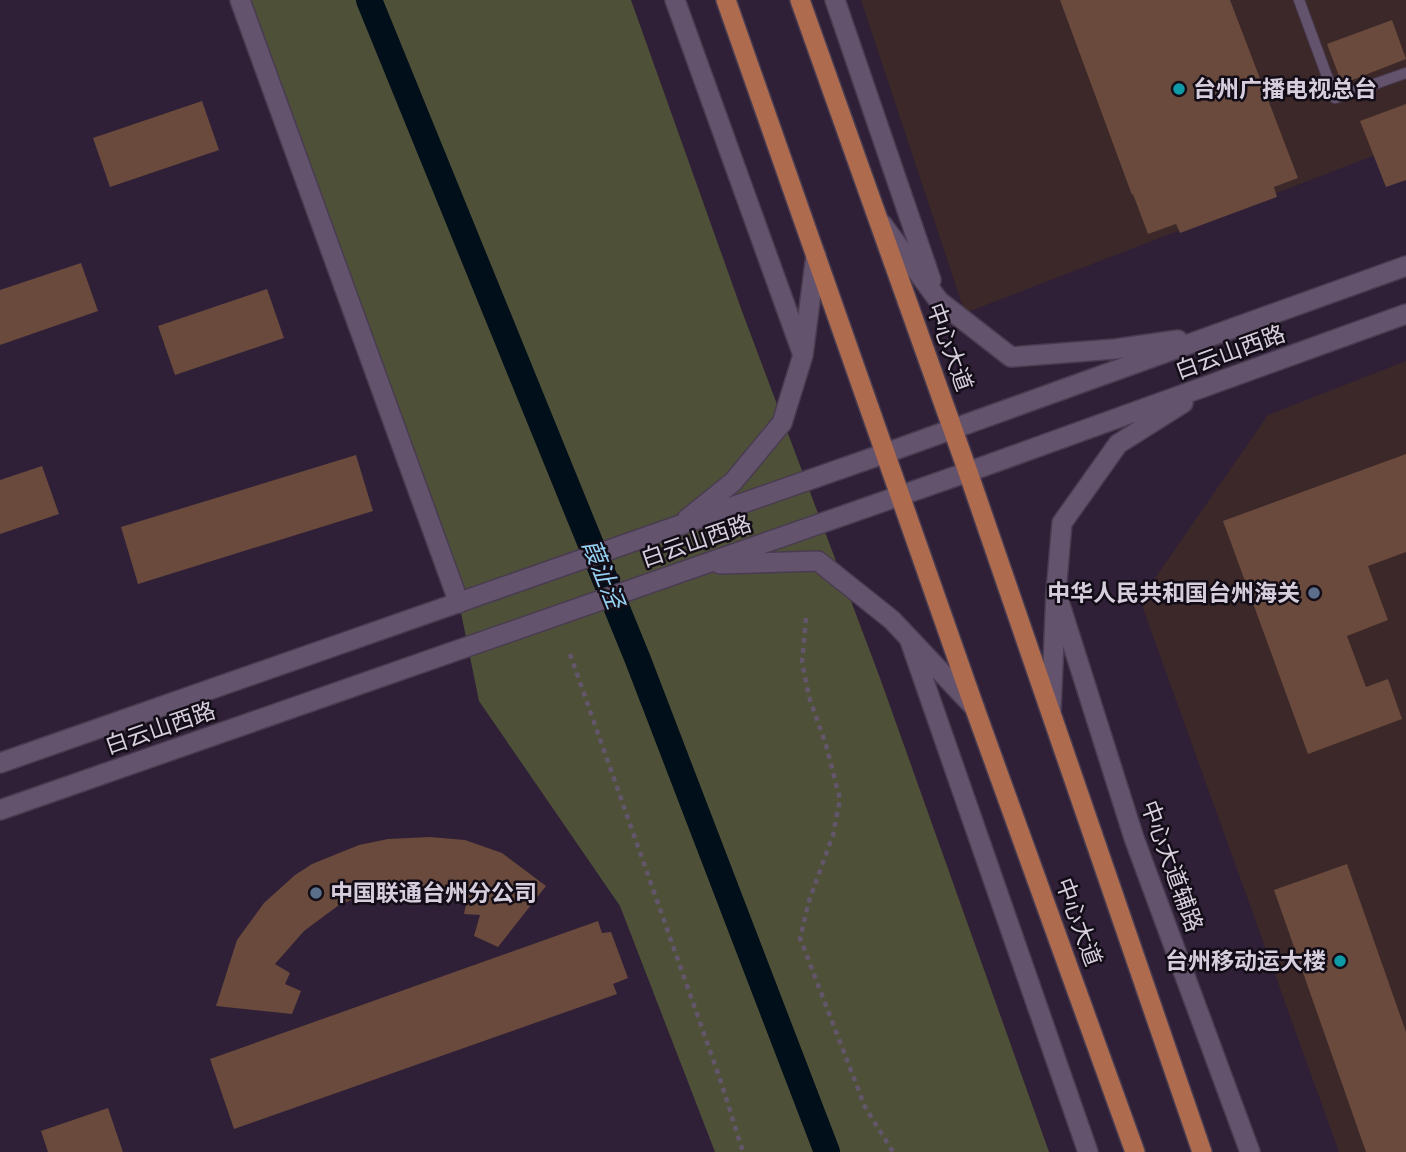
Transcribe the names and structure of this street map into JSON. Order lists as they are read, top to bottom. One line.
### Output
{"streets":{"main road":["中心大道","白云山西路","中心大道辅路"]},"crossings":[["中心大道","白云山西路"],["中心大道","中心大道辅路"]],"water":["葭沚泾"],"places":["台州广播电视总台","中华人民共和国台州海关","中国联通台州分公司","台州移动运大楼"]}
